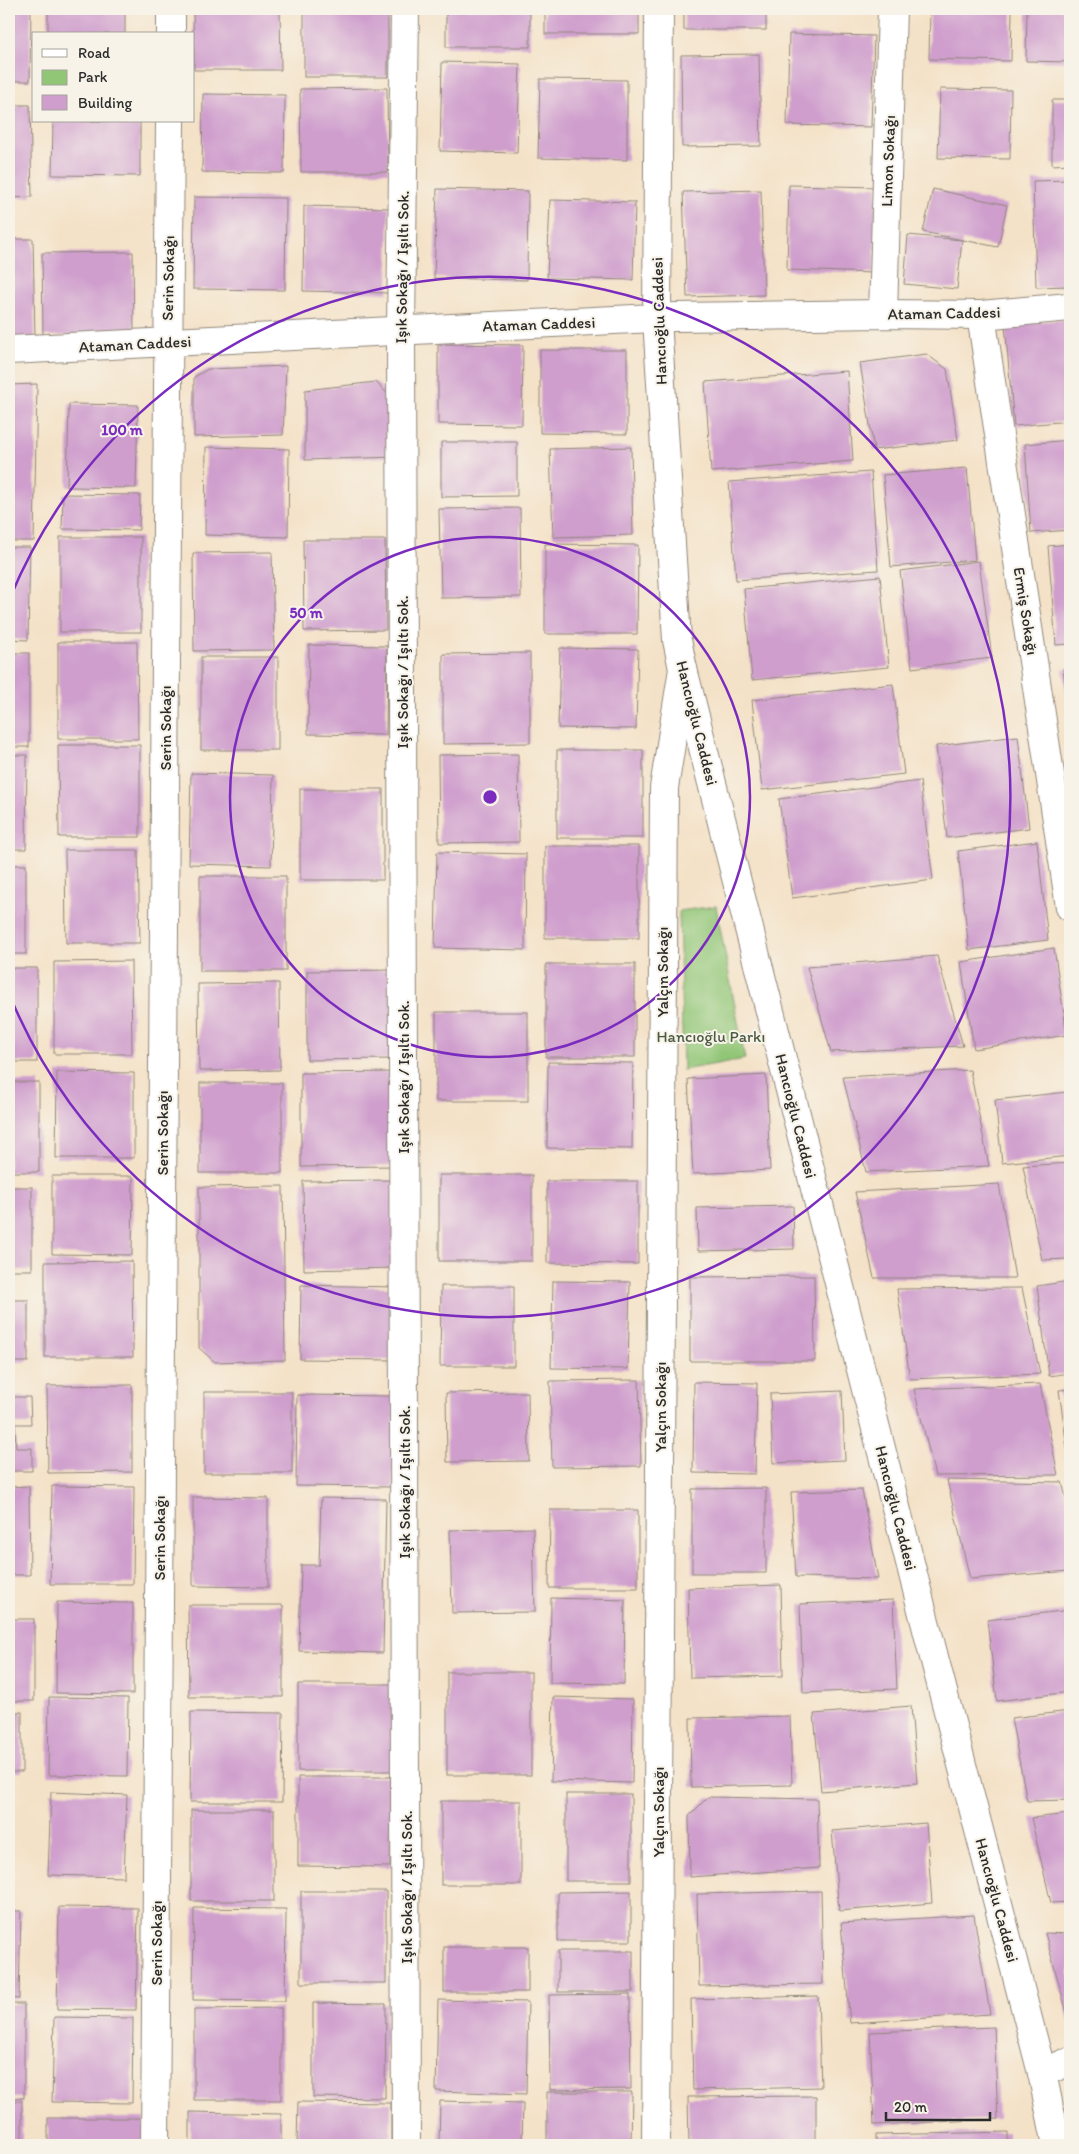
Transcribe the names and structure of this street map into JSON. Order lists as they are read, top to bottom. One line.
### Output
{"streets":{"street":["Limon Sokağı","Işık Sokağı / Işıltı Sok.","Serin Sokağı","Ataman Caddesi","Hancıoğlu Caddesi","Ermiş Sokağı","Yalçın Sokağı"]},"crossings":[["Limon Sokağı","Ataman Caddesi"],["Işık Sokağı / Işıltı Sok.","Ataman Caddesi"],["Serin Sokağı","Ataman Caddesi"],["Ataman Caddesi","Hancıoğlu Caddesi"],["Ataman Caddesi","Ermiş Sokağı"],["Hancıoğlu Caddesi","Yalçın Sokağı"]],"parks":["Hancıoğlu Parkı"],"legend":["Road","Park","Building"],"scale_bar":"20 m","rings":["100 m","50 m"]}
